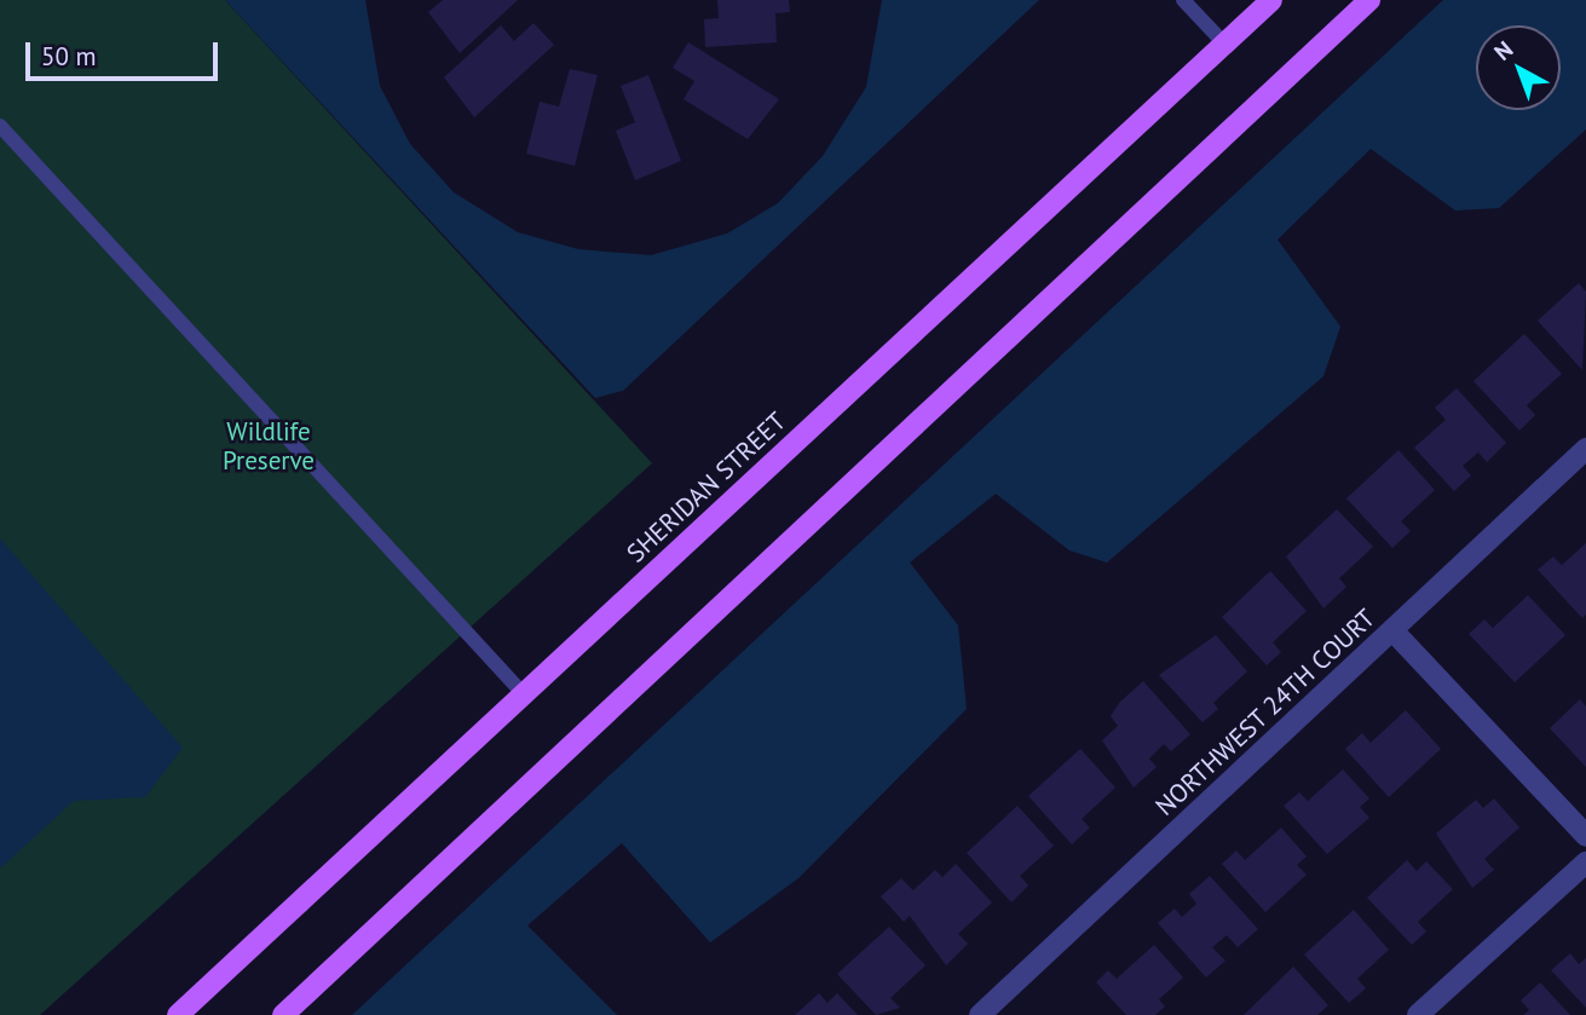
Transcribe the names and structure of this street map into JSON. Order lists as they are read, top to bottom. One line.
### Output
{"streets":{"main road":["SHERIDAN STREET"],"street":["NORTHWEST 24TH COURT"]},"parks":["Wildlife Preserve"],"scale_bar":"50 m","north":"top left"}
